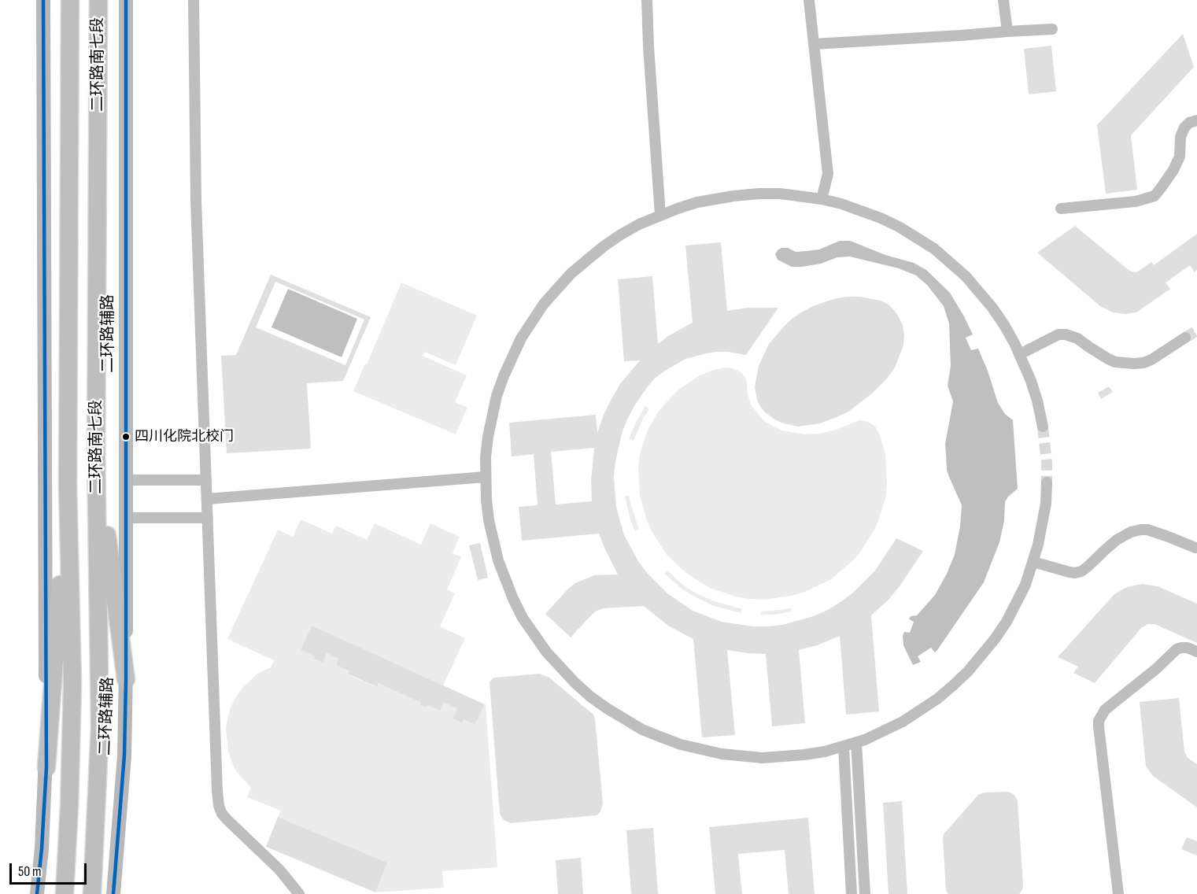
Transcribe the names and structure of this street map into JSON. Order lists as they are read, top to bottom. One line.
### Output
{"streets":{"highway":["二环路南七段"],"main road":["二环路辅路"]},"places":["四川化院北校门"],"scale_bar":"50 m"}
